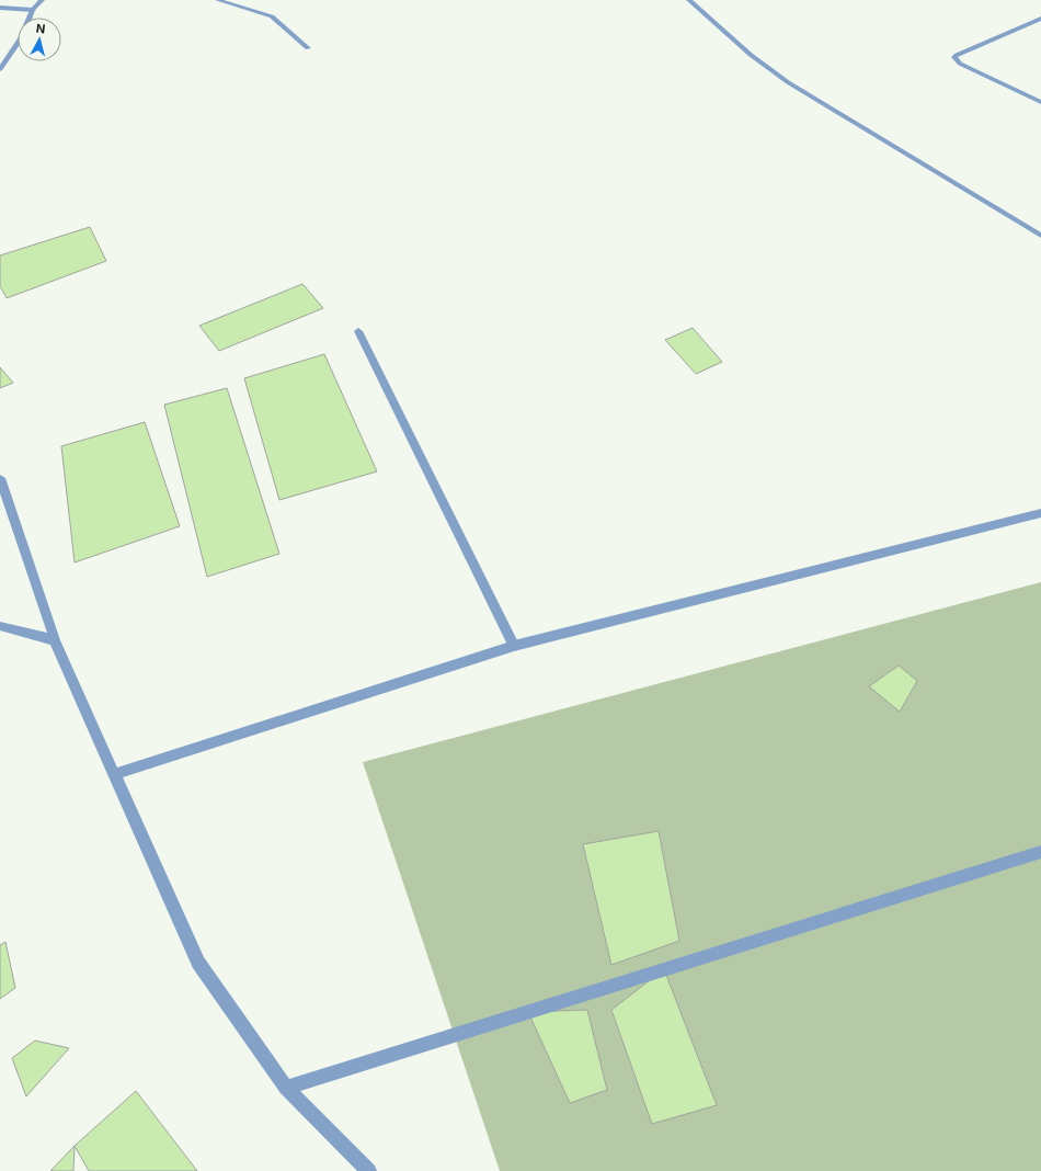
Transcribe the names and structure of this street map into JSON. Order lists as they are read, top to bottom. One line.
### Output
{"north":"top"}
